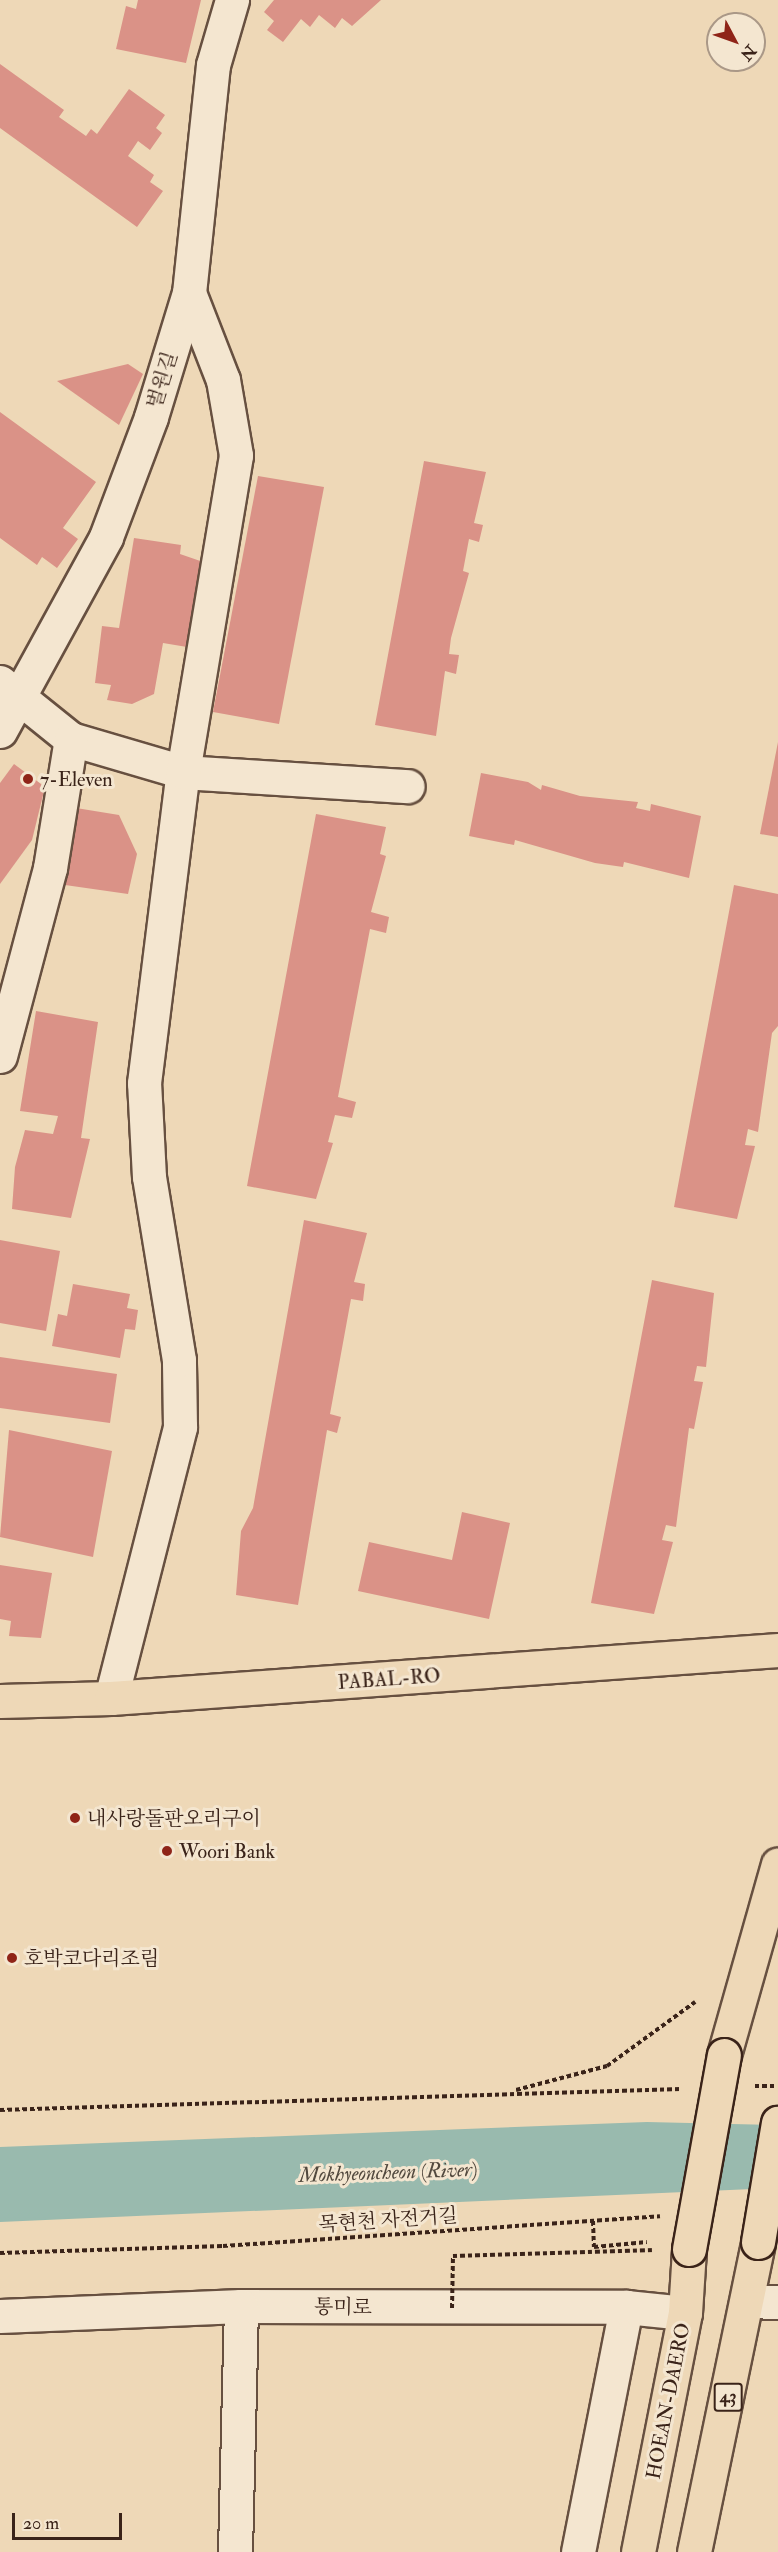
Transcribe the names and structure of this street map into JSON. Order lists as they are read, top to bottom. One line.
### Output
{"streets":{"main road":["PABAL-RO","43","HOEAN-DAERO"],"street":["벌원길","통미로"],"path":["목현천 자전거길"]},"crossings":[["통미로","HOEAN-DAERO"]],"water":["Mokhyeoncheon (River)"],"places":["7-Eleven","내사랑돌판오리구이","Woori Bank","호박코다리조림"],"scale_bar":"20 m","north":"bottom right"}
